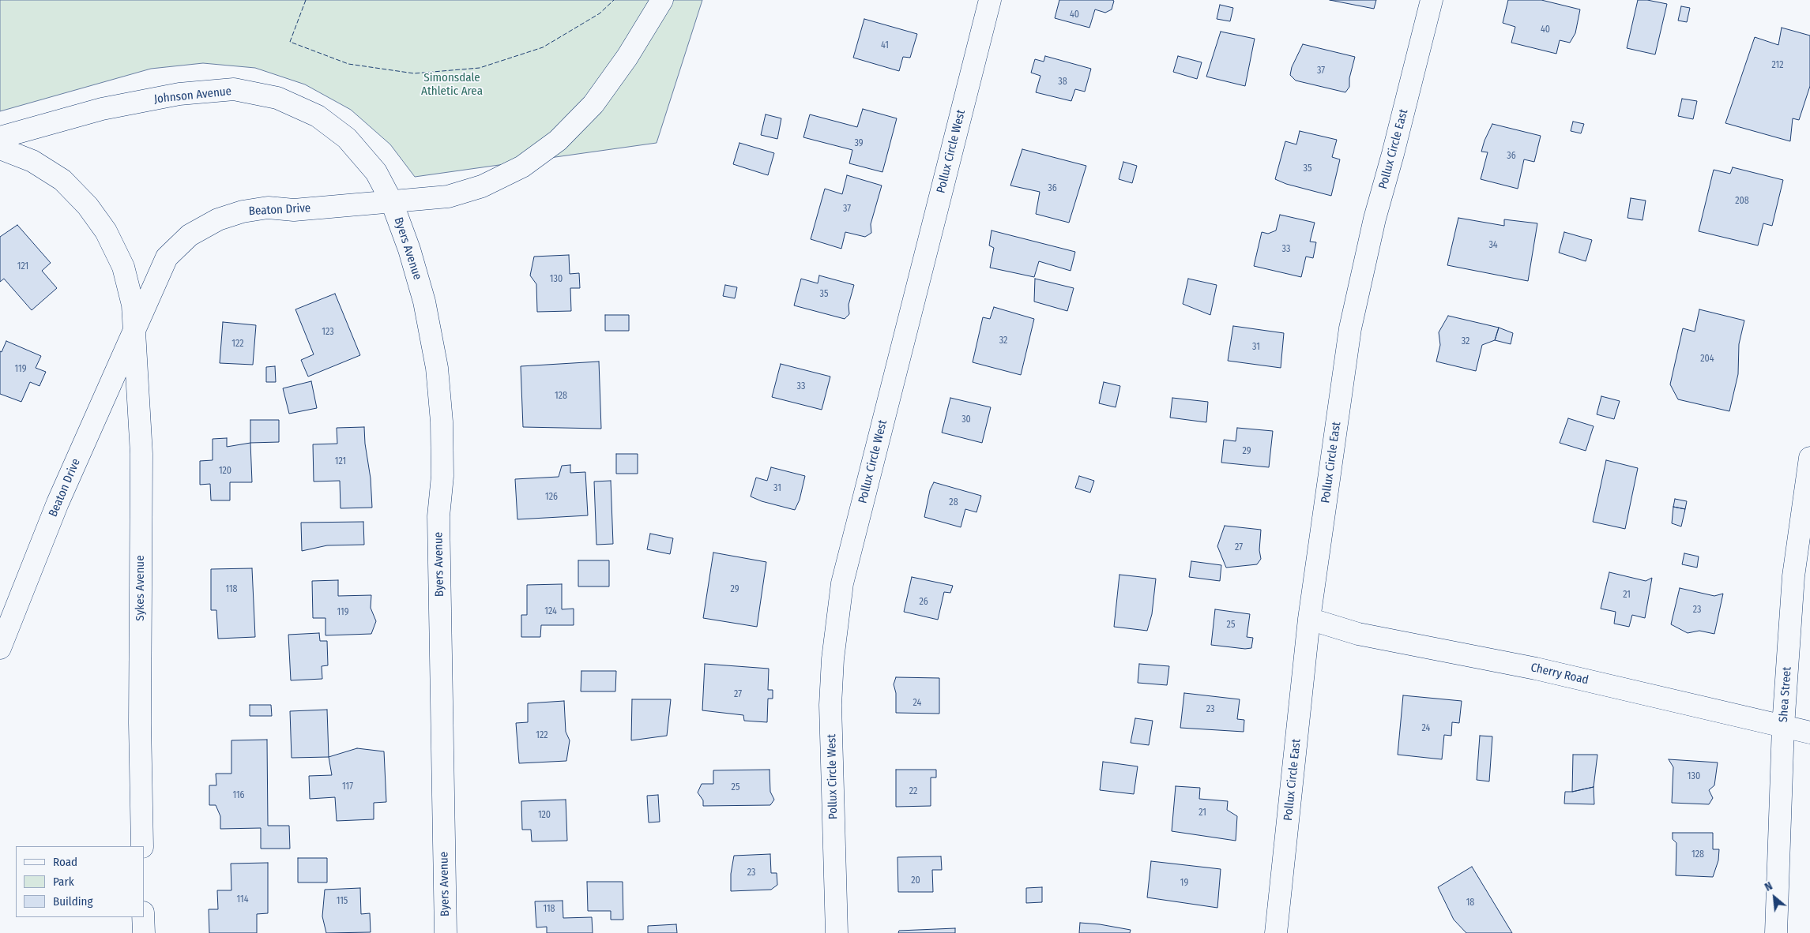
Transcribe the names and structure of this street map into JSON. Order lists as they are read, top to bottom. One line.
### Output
{"streets":{"street":["Johnson Avenue","Pollux Circle East","Pollux Circle West","Beaton Drive","Byers Avenue","Sykes Avenue","Cherry Road","Shea Street"]},"crossings":[["Johnson Avenue","Beaton Drive"],["Johnson Avenue","Byers Avenue"],["Pollux Circle East","Cherry Road"],["Beaton Drive","Byers Avenue"],["Beaton Drive","Sykes Avenue"],["Cherry Road","Shea Street"]],"parks":["Simonsdale Athletic Area"],"house_numbers":["40","40","41","212","37","38","39","36","35","36","208","37","34","33","121","130","35","123","32","32","122","31","204","119","33","128","30","29","121","120","31","126","28","27","118","29","21","26","23","124","119","25","27","24","23","24","122","130","117","25","22","116","21","120","128","23","20","19","114","115","18","118"],"legend":["Road","Park","Building"],"north":"top left"}
